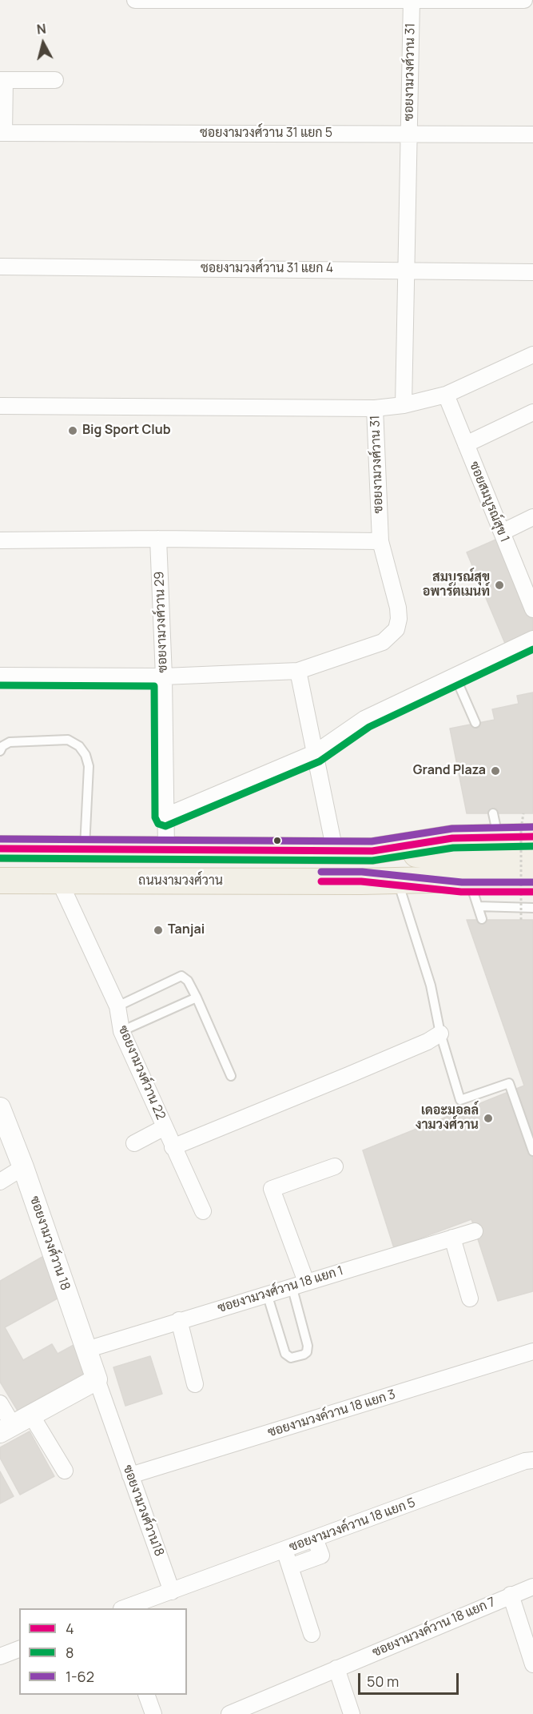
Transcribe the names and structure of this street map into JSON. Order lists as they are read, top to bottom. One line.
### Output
{"streets":{"main road":["ถนนงามวงศ์วาน"],"street":["ซอยงามวงศ์วาน 31","ซอยงามวงศ์วาน 31 แยก 5","ซอยงามวงศ์วาน 31 แยก 4","ซอยสมบูรณ์สุข 1","ซอยงามวงศ์วาน 29","ซอยงามวงศ์วาน 22","ซอยงามวงศ์วาน 18","ซอยงามวงศ์วาน 18 แยก 1","ซอยงามวงค์วาน 18 แยก 3","ซอยงามวงศ์วาน18","ซอยงามวงค์วาน 18 แยก 5","ซอยงามวงค์วาน 18 แยก 7"]},"crossings":[["ซอยงามวงศ์วาน 31","ซอยงามวงศ์วาน 31 แยก 5"],["ซอยงามวงศ์วาน 31","ซอยงามวงศ์วาน 31 แยก 4"],["ซอยงามวงศ์วาน 31","ซอยงามวงศ์วาน 29"],["ซอยงามวงศ์วาน 29","ถนนงามวงศ์วาน"],["ถนนงามวงศ์วาน","ซอยงามวงศ์วาน 22"],["ซอยงามวงศ์วาน 18","ซอยงามวงศ์วาน 18 แยก 1"],["ซอยงามวงศ์วาน 18","ซอยงามวงศ์วาน18"],["ซอยงามวงค์วาน 18 แยก 3","ซอยงามวงศ์วาน18"],["ซอยงามวงศ์วาน18","ซอยงามวงค์วาน 18 แยก 5"]],"places":["Big Sport Club","สมบูรณ์สุข อพาร์ตเมนท์","Grand Plaza","Tanjai","เดอะมอลล์ งามวงศ์วาน"],"lines":["transit line 8","transit line 1-62","transit line 4"],"legend":["4","8","1-62"],"scale_bar":"50 m","north":"top"}
